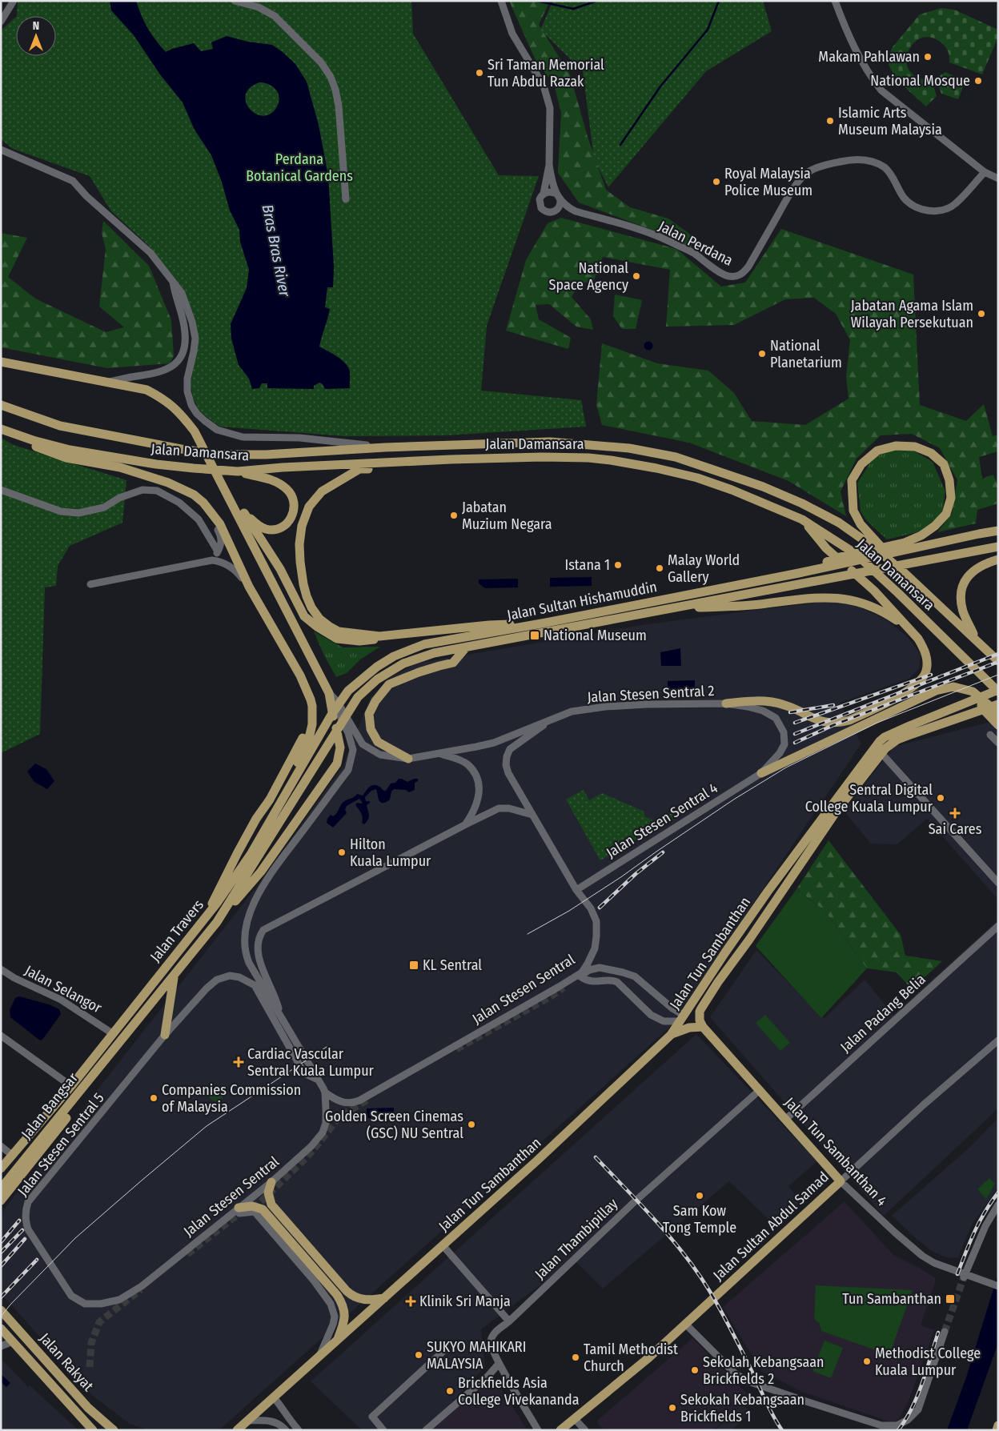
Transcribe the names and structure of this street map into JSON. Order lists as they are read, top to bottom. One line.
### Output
{"streets":{"main road":["Jalan Damansara","Jalan Sultan Hishamuddin","Jalan Travers","Jalan Tun Sambanthan","Jalan Bangsar","Jalan Tun Sambanthan 4","Jalan Sultan Abdul Samad","Jalan Rakyat"],"street":["Jalan Perdana","Jalan Stesen Sentral 2","Jalan Stesen Sentral 4","Jalan Selangor","Jalan Stesen Sentral","Jalan Padang Belia","Jalan Stesen Sentral 5","Jalan Thambipillay"]},"crossings":[["Jalan Damansara","Jalan Tun Sambanthan"],["Jalan Sultan Hishamuddin","Jalan Travers"],["Jalan Stesen Sentral 2","Jalan Stesen Sentral 4"],["Jalan Stesen Sentral 2","Jalan Stesen Sentral"],["Jalan Stesen Sentral 4","Jalan Stesen Sentral"],["Jalan Travers","Jalan Selangor"],["Jalan Travers","Jalan Bangsar"],["Jalan Tun Sambanthan","Jalan Tun Sambanthan 4"],["Jalan Tun Sambanthan","Jalan Thambipillay"],["Jalan Stesen Sentral","Jalan Stesen Sentral 5"],["Jalan Padang Belia","Jalan Tun Sambanthan 4"],["Jalan Tun Sambanthan 4","Jalan Sultan Abdul Samad"],["Jalan Tun Sambanthan 4","Jalan Thambipillay"]],"water":["Bras Bras River"],"parks":["Perdana Botanical Gardens"],"places":{"other":["Makam Pahlawan","Sri Taman Memorial Tun Abdul Razak","National Mosque","Islamic Arts Museum Malaysia","Royal Malaysia Police Museum","National Space Agency","Jabatan Agama Islam Wilayah Persekutuan","National Planetarium","Jabatan Muzium Negara","Istana 1","Malay World Gallery","Sentral Digital College Kuala Lumpur","Hilton Kuala Lumpur","Companies Commission of Malaysia","Golden Screen Cinemas (GSC) NU Sentral","Sam Kow Tong Temple","SUKYO MAHIKARI MALAYSIA","Tamil Methodist Church","Methodist College Kuala Lumpur","Sekolah Kebangsaan Brickfields 2","Brickfields Asia College Vivekananda","Sekokah Kebangsaan Brickfields 1"],"transit":["National Museum","KL Sentral","Tun Sambanthan"],"health":["Sai Cares","Cardiac Vascular Sentral Kuala Lumpur","Klinik Sri Manja"]},"north":"top"}
